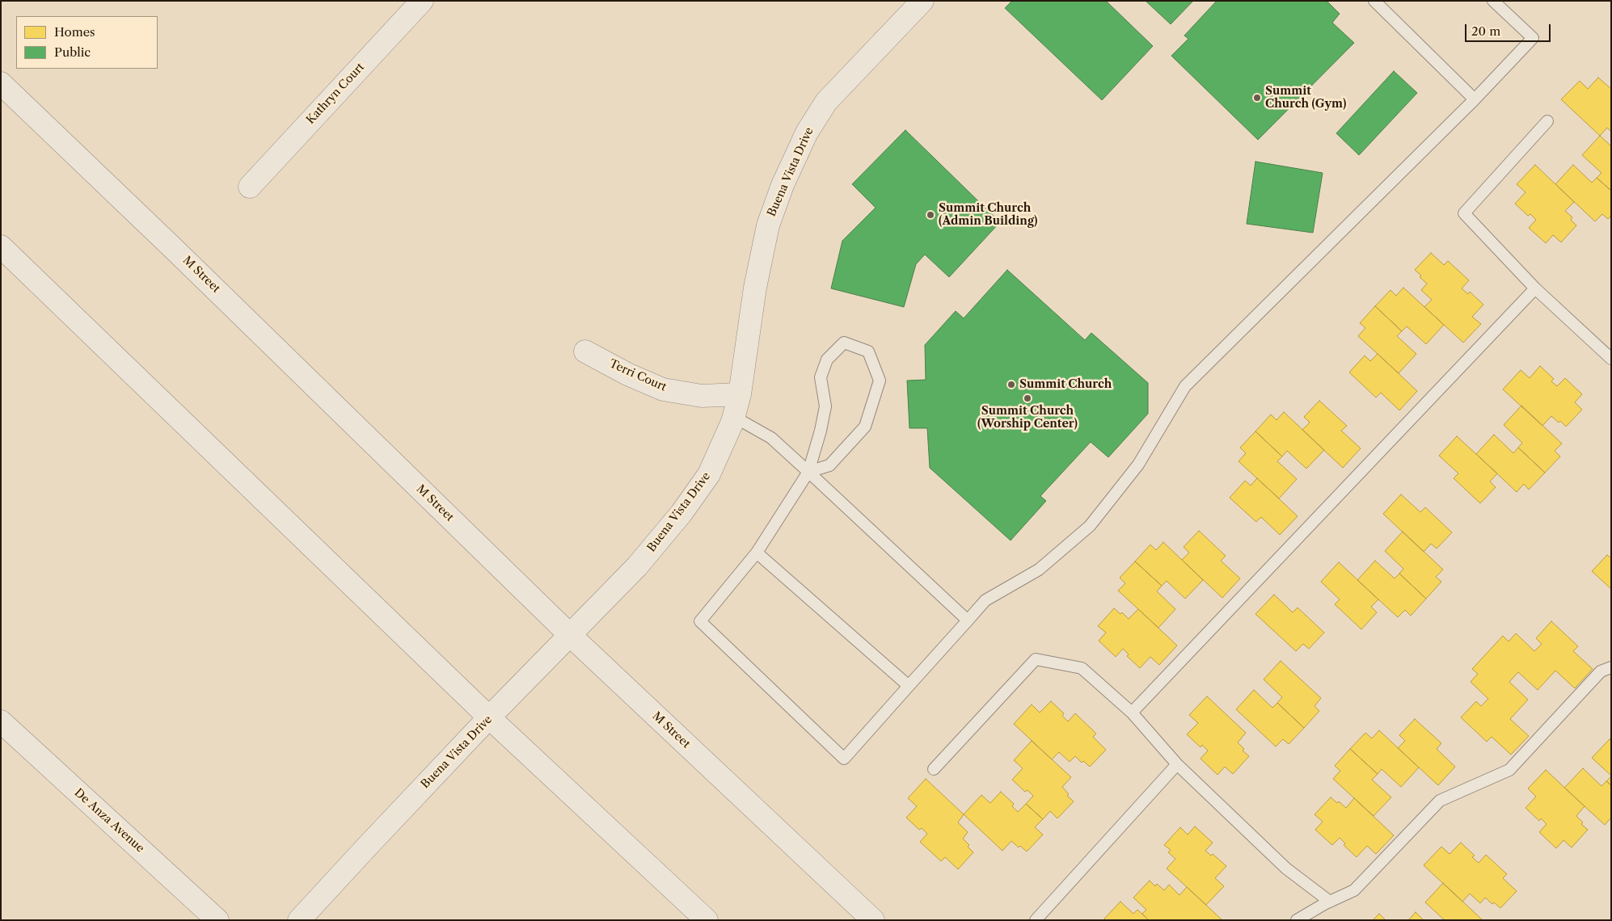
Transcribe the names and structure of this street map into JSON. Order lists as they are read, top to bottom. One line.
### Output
{"streets":{"street":["Kathryn Court","Buena Vista Drive","M Street","Terri Court","De Anza Avenue"]},"crossings":[["Buena Vista Drive","M Street"],["Buena Vista Drive","Terri Court"]],"places":["Summit Church (Gym)","Summit Church (Admin Building)","Summit Church","Summit Church (Worship Center)"],"legend":["Homes","Public"],"scale_bar":"20 m"}
